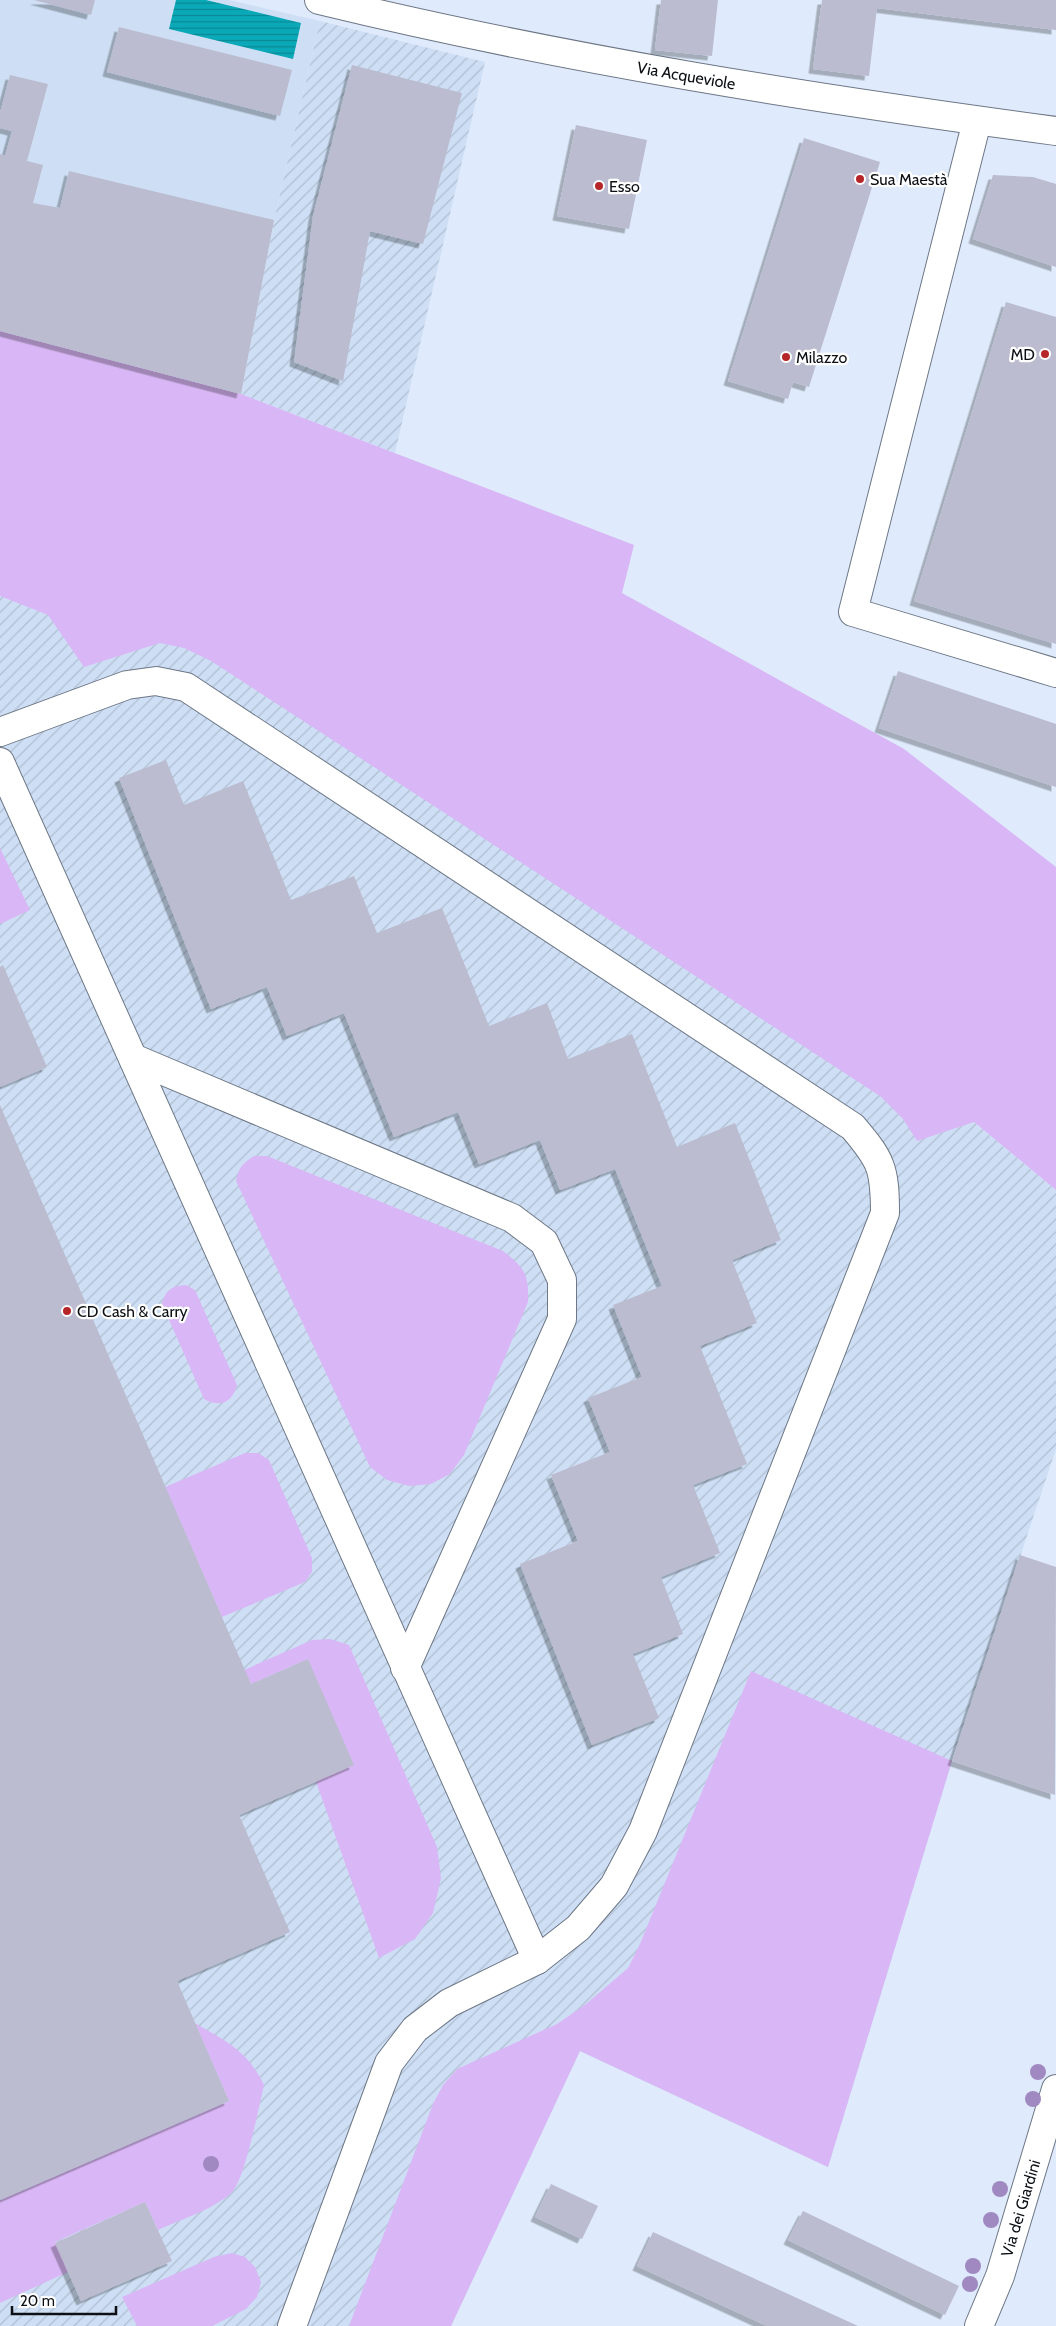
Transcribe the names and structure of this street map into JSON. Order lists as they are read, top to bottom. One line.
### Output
{"streets":{"main road":["Via Acqueviole","Via dei Giardini"]},"places":["Sua Maestà","Esso","MD","Milazzo","CD Cash & Carry"],"scale_bar":"20 m"}
